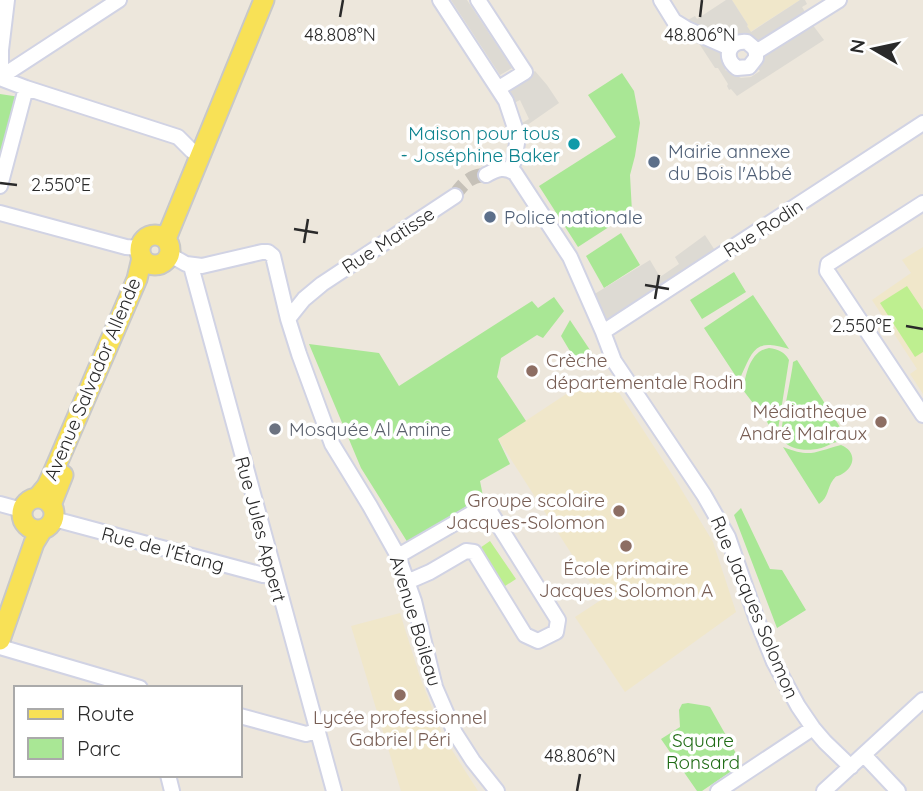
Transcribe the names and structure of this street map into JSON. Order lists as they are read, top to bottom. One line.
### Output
{"streets":{"main road":["Avenue Salvador Allende"],"street":["Rue Rodin","Rue Matisse","Rue Jules Appert","Rue de l'Étang","Rue Jacques Solomon","Avenue Boileau"]},"crossings":[["Rue Rodin","Rue Jacques Solomon"],["Rue Matisse","Avenue Boileau"],["Avenue Salvador Allende","Rue de l'Étang"],["Rue Jules Appert","Rue de l'Étang"],["Rue Jules Appert","Avenue Boileau"]],"parks":["Square Ronsard"],"places":["Maison pour tous - Joséphine Baker","Mairie annexe du Bois l'Abbé","Police nationale","Crèche départementale Rodin","Médiathèque André Malraux","Mosquée Al Amine","Groupe scolaire Jacques-Solomon","École primaire Jacques Solomon A","Lycée professionnel Gabriel Péri"],"legend":["Route","Parc"],"north":"left","coordinates":["48.808°N","48.806°N","2.550°E"]}
